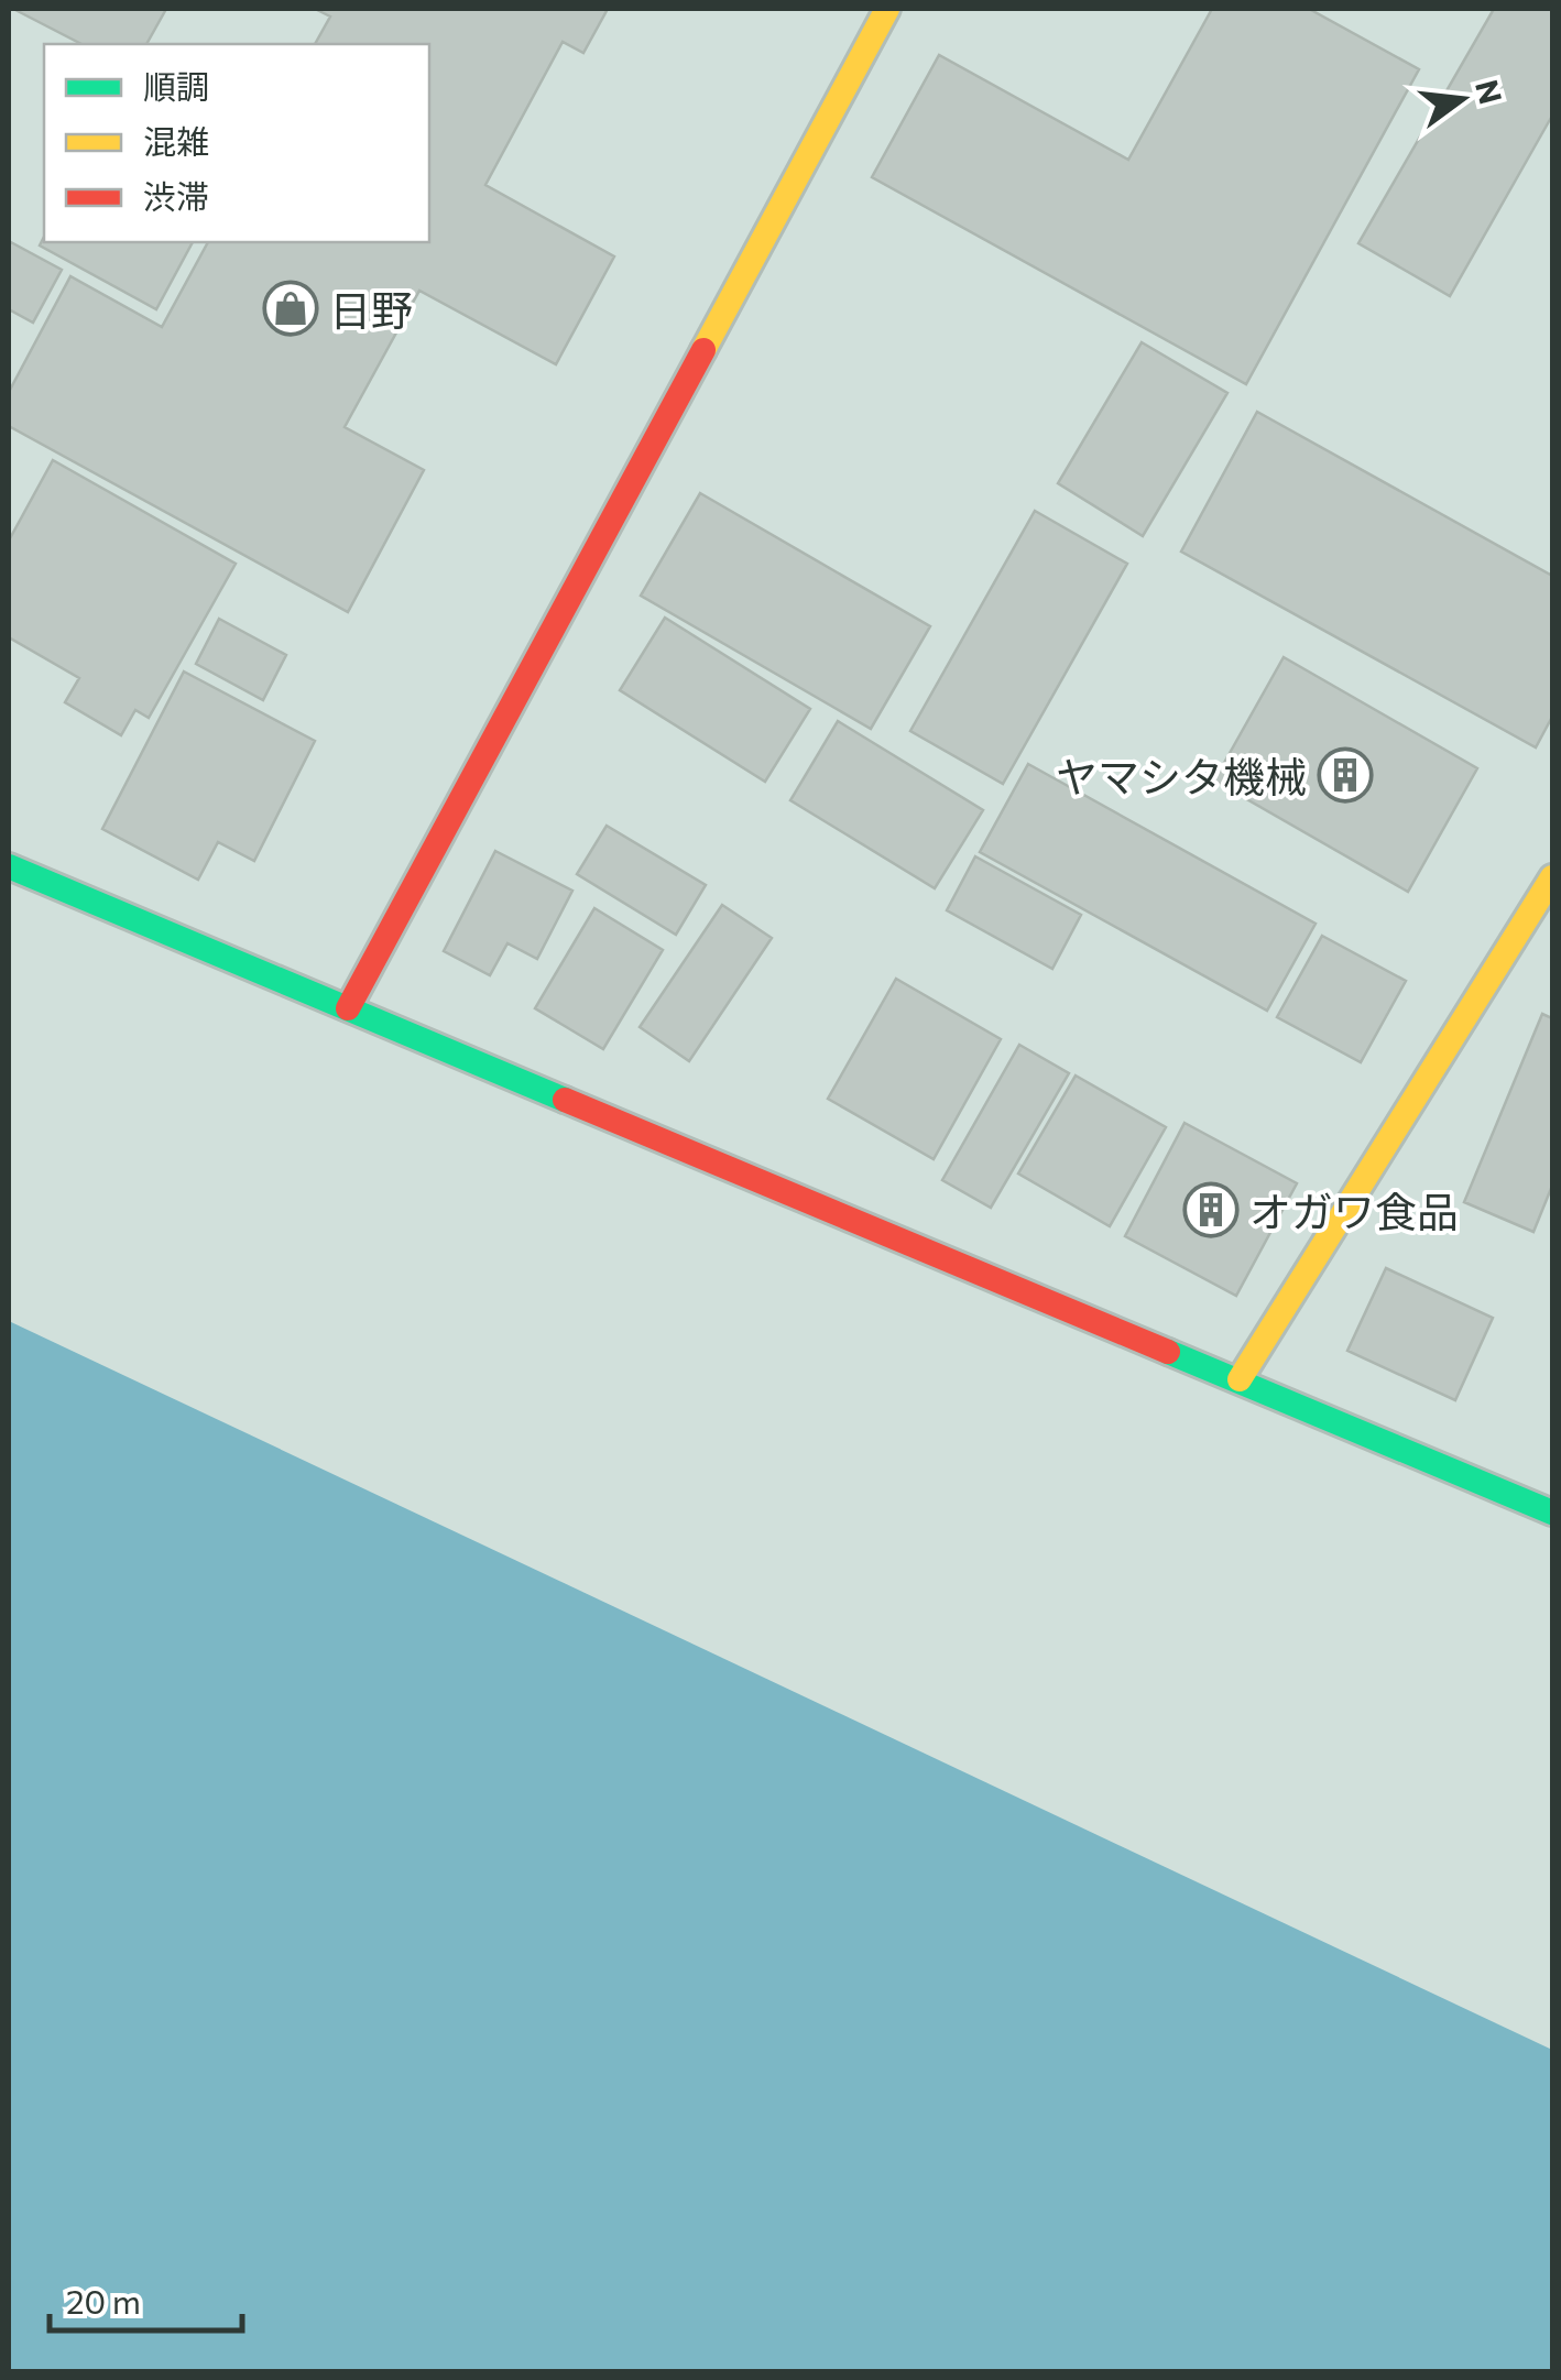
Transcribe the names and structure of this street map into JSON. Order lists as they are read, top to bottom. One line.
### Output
{"places":{"shop":["日野"],"building":["ヤマシタ機械","オガワ食品"]},"legend":["順調","混雑","渋滞"],"scale_bar":"20 m","north":"right"}
